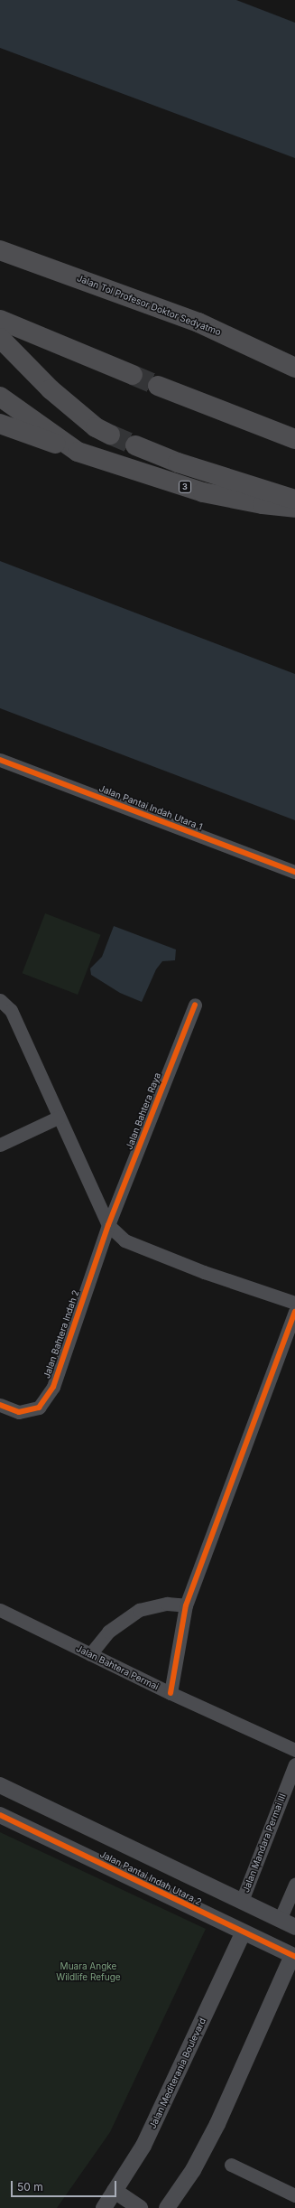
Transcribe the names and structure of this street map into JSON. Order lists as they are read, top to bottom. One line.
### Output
{"streets":{"highway":["Jalan Tol Profesor Doktor Sedyatmo","3"],"street":["Jalan Pantai Indah Utara 1","Jalan Bahtera Raya","Jalan Bahtera Indah 2","Jalan Bahtera Permai","Jalan Mandara Permai III","Jalan Pantai Indah Utara 2","Jalan Mediterania Boulevard"]},"crossings":[["Jalan Bahtera Raya","Jalan Bahtera Indah 2"],["Jalan Mandara Permai III","Jalan Pantai Indah Utara 2"],["Jalan Pantai Indah Utara 2","Jalan Mediterania Boulevard"]],"parks":["Muara Angke Wildlife Refuge"],"scale_bar":"50 m"}
